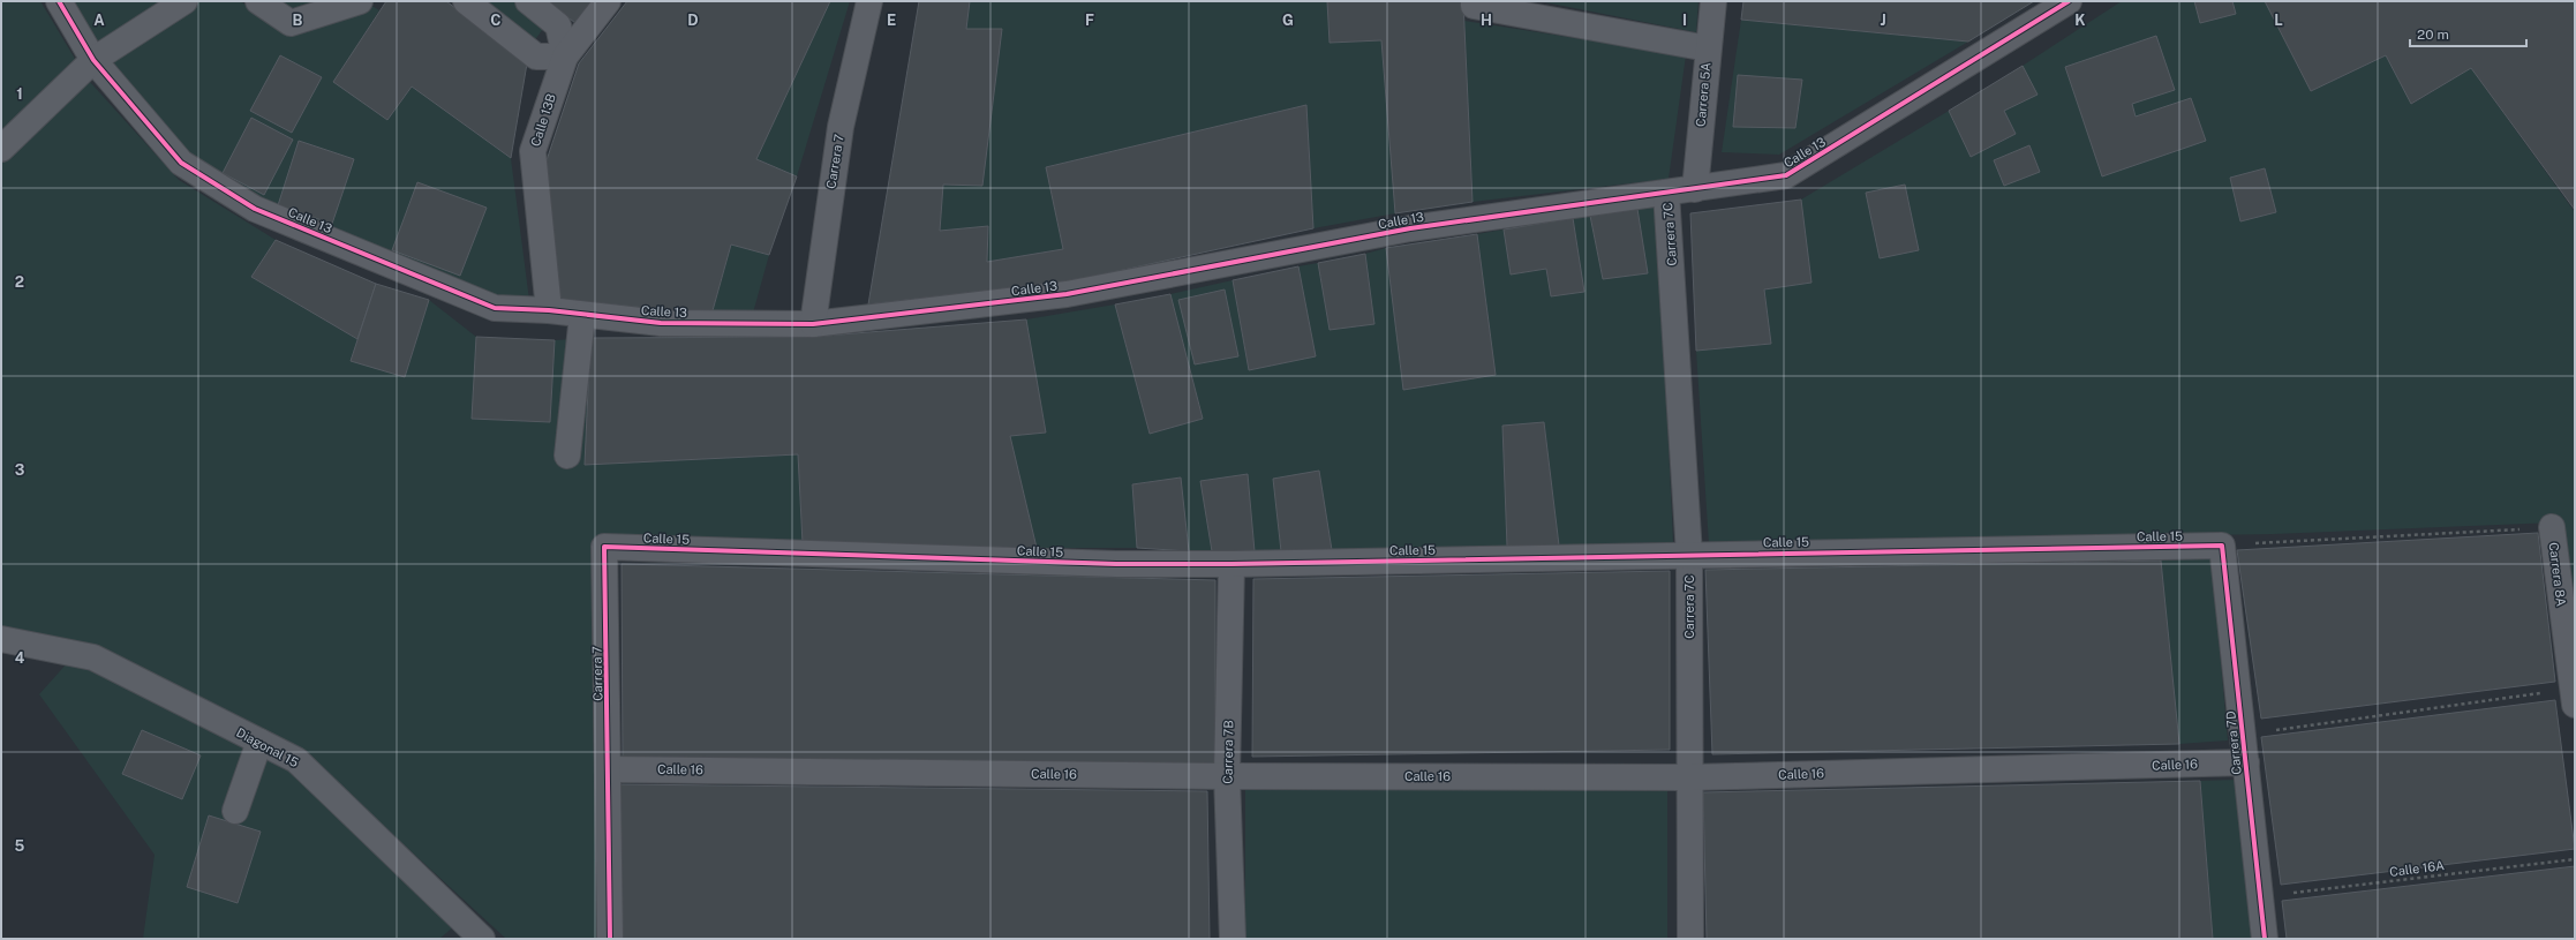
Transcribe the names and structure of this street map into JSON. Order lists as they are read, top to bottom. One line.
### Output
{"streets":{"street":["Carrera 5A","Calle 13B","Calle 13","Carrera 7","Carrera 7C","Calle 15","Carrera 8A","Carrera 7D","Diagonal 15","Carrera 7B","Calle 16"],"path":["Calle 16A"]},"crossings":[["Carrera 5A","Calle 13"],["Calle 13B","Calle 13"],["Calle 13","Carrera 7"],["Calle 13","Carrera 7C"],["Carrera 7","Calle 15"],["Carrera 7","Calle 16"],["Carrera 7C","Calle 15"],["Carrera 7C","Calle 16"],["Calle 15","Carrera 7D"],["Calle 15","Carrera 7B"],["Carrera 7D","Calle 16"],["Carrera 7D","Calle 16A"],["Carrera 7B","Calle 16"]],"scale_bar":"20 m","grid":{"columns":["A","B","C","D","E","F","G","H","I","J","K","L"],"rows":["1","2","3","4","5"]}}
